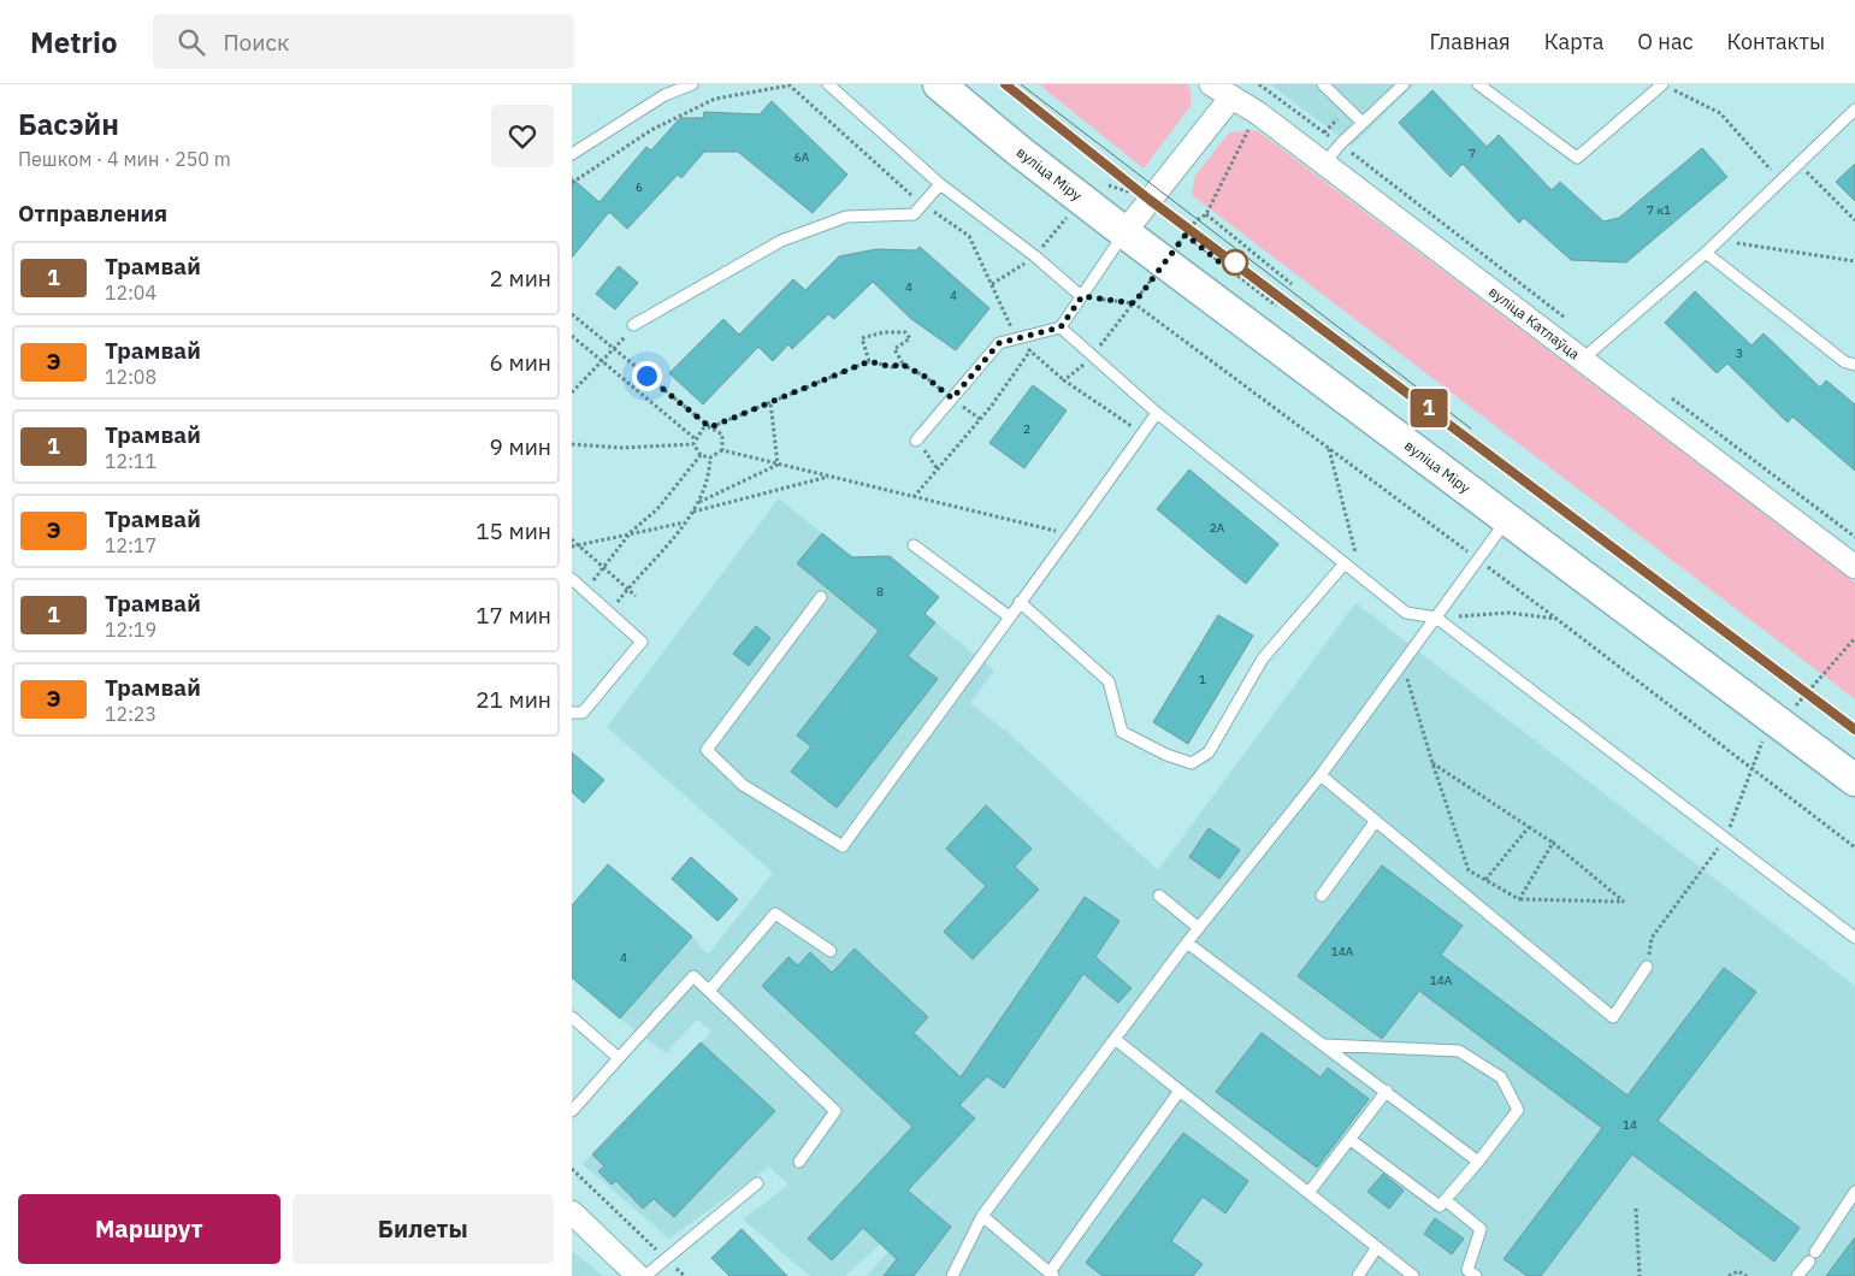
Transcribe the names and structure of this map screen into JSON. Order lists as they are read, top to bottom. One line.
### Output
{"streets":{"main road":["вуліца Міру"],"street":["вуліца Катлаўца"]},"lines":["tram line 1"],"house_numbers":["7","6А","6","7 к1","4","4","3","2","2А","8","1","14А","4","14А","14"],"page":{"header":"Metrio","search":"Поиск","nav":["Главная","Карта","О нас","Контакты"],"heading":[["Басэйн","Пешком · 4 мин · 250 m"],"Отправления"],"on_map":"1","list":[{"mark":"1","name":"Трамвай","note":"12:04","value":"2 мин"},{"mark":"Э","name":"Трамвай","note":"12:08","value":"6 мин"},{"mark":"1","name":"Трамвай","note":"12:11","value":"9 мин"},{"mark":"Э","name":"Трамвай","note":"12:17","value":"15 мин"},{"mark":"1","name":"Трамвай","note":"12:19","value":"17 мин"},{"mark":"Э","name":"Трамвай","note":"12:23","value":"21 мин"}],"buttons":["Маршрут","Билеты"]}}
